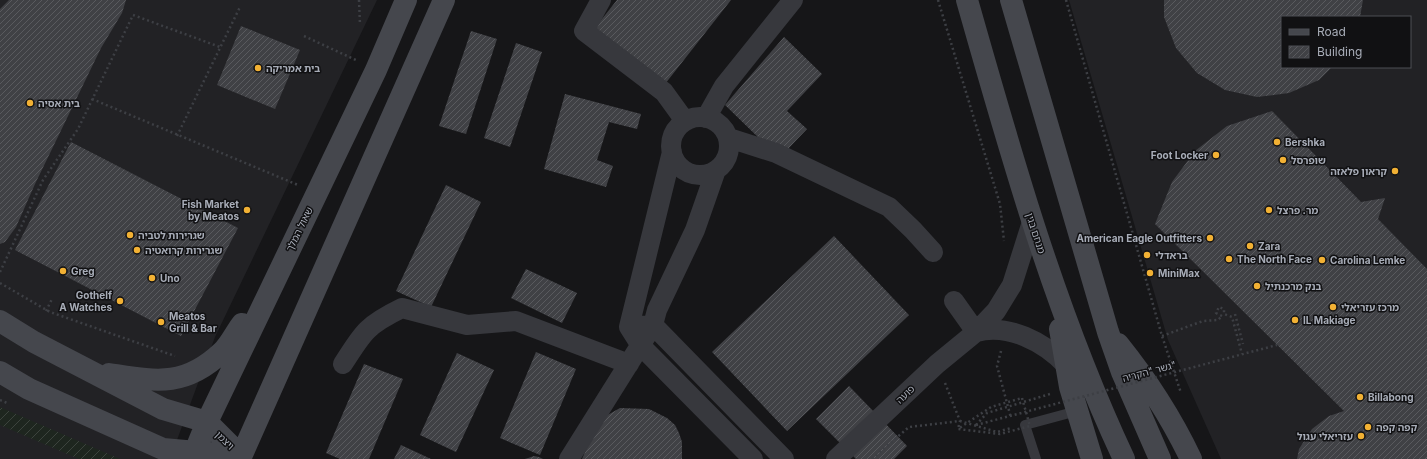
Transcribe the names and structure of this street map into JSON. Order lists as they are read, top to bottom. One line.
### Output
{"streets":{"street":["שאול המלך","מנחם בגין","פועה","ויצמן"],"path":["גשר \"הקריה\""]},"crossings":[["שאול המלך","ויצמן"],["מנחם בגין","פועה"]],"places":["בית אמריקה","בית אסיה","Bershka","Foot Locker","שופרסל","קראון פלאזה","Fish Market by Meatos","מר. פרצל","שגרירות לטביה","American Eagle Outfitters","Zara","שגרירות קרואטיה","בראדלי","The North Face","Carolina Lemke","Greg","MiniMax","Uno","בנק מרכנתיל","Gothelf A Watches","מרכז עזריאלי","IL Makiage","Meatos Grill & Bar","Billabong","קפה קפה","עזריאלי עגול"],"legend":["Road","Building"]}
